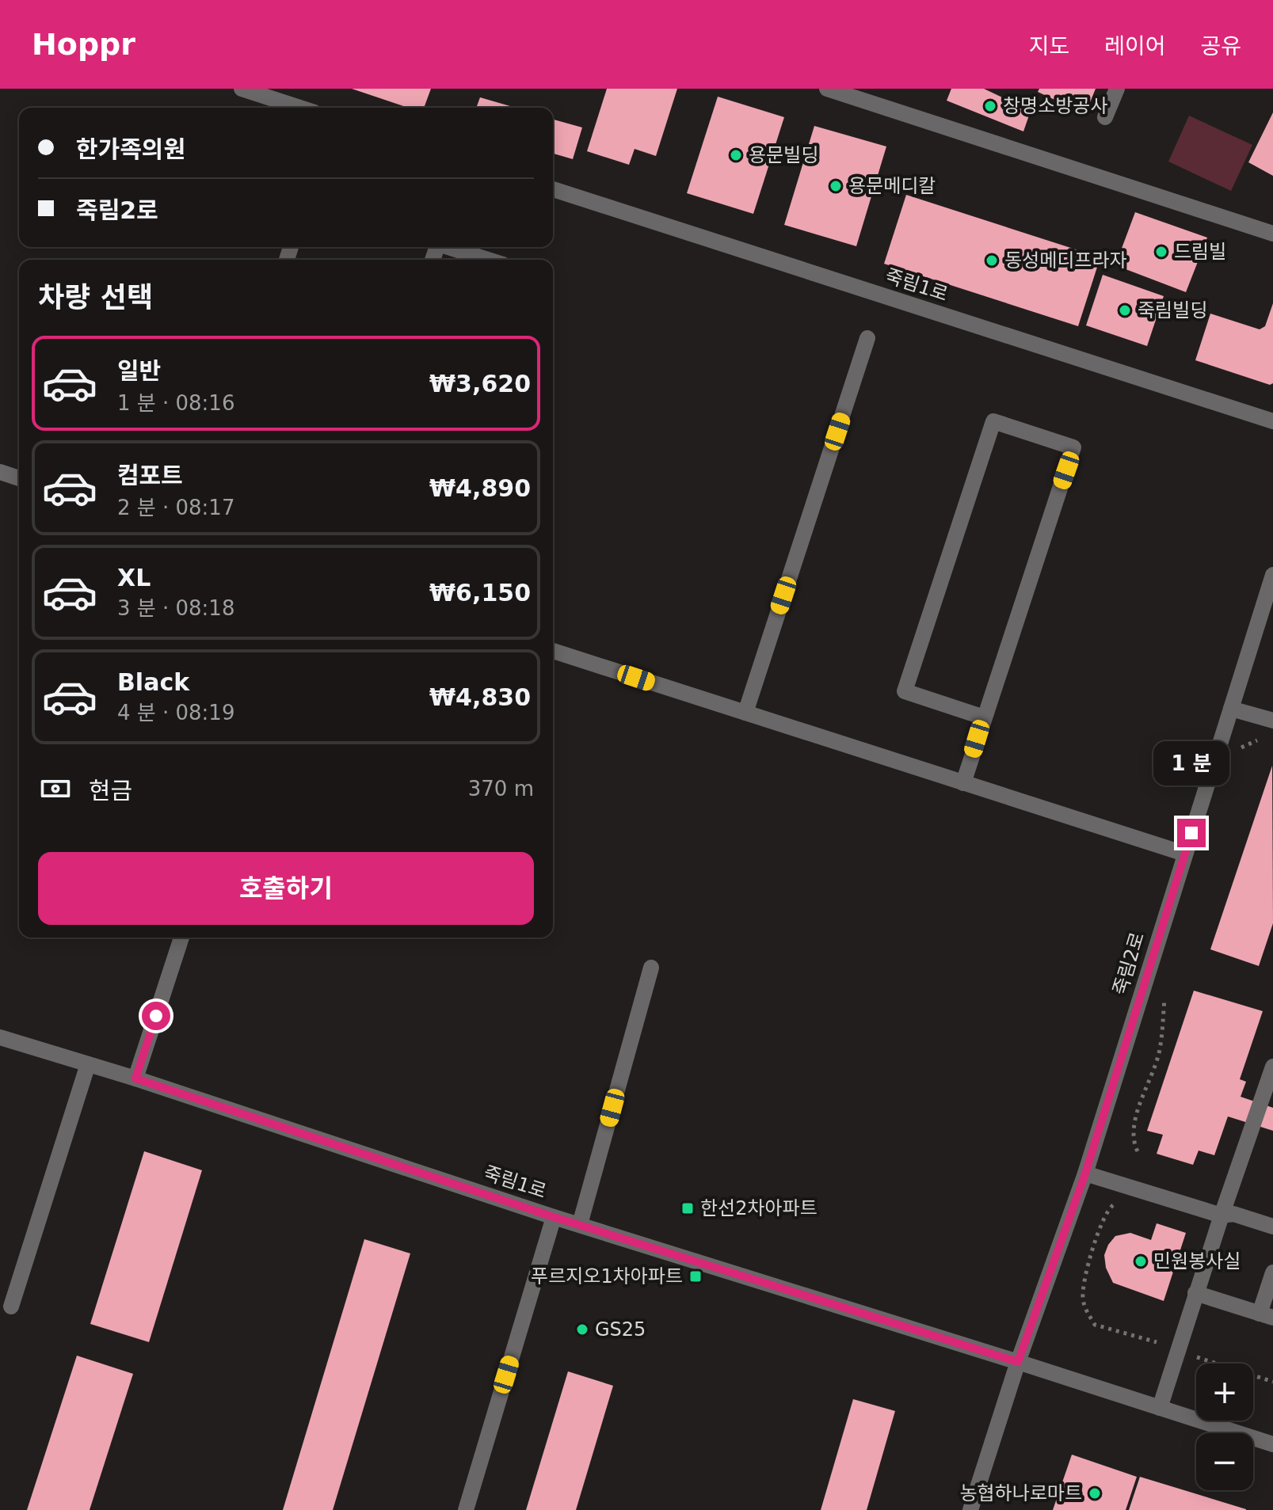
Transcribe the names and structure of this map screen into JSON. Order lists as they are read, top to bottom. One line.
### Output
{"streets":{"street":["죽림1로","죽림2로"]},"crossings":[["죽림1로","죽림2로"]],"places":{"other":["창명소방공사","용문빌딩","용문메디칼","드림빌","동성메디프라자","죽림빌딩","민원봉사실","GS25","농협하나로마트"],"transit":["한선2차아파트","푸르지오1차아파트"]},"page":{"header":"Hoppr","nav":["지도","레이어","공유"],"banner":["한가족의원","죽림2로"],"heading":"차량 선택","list":[{"name":"일반","note":"1 분 · 08:16","value":"₩3,620"},{"name":"컴포트","note":"2 분 · 08:17","value":"₩4,890"},{"name":"XL","note":"3 분 · 08:18","value":"₩6,150"},{"name":"Black","note":"4 분 · 08:19","value":"₩4,830"}],"bubble":"1 분","pay":["현금","370 m"],"buttons":"호출하기","map_buttons":["+","−"]}}
